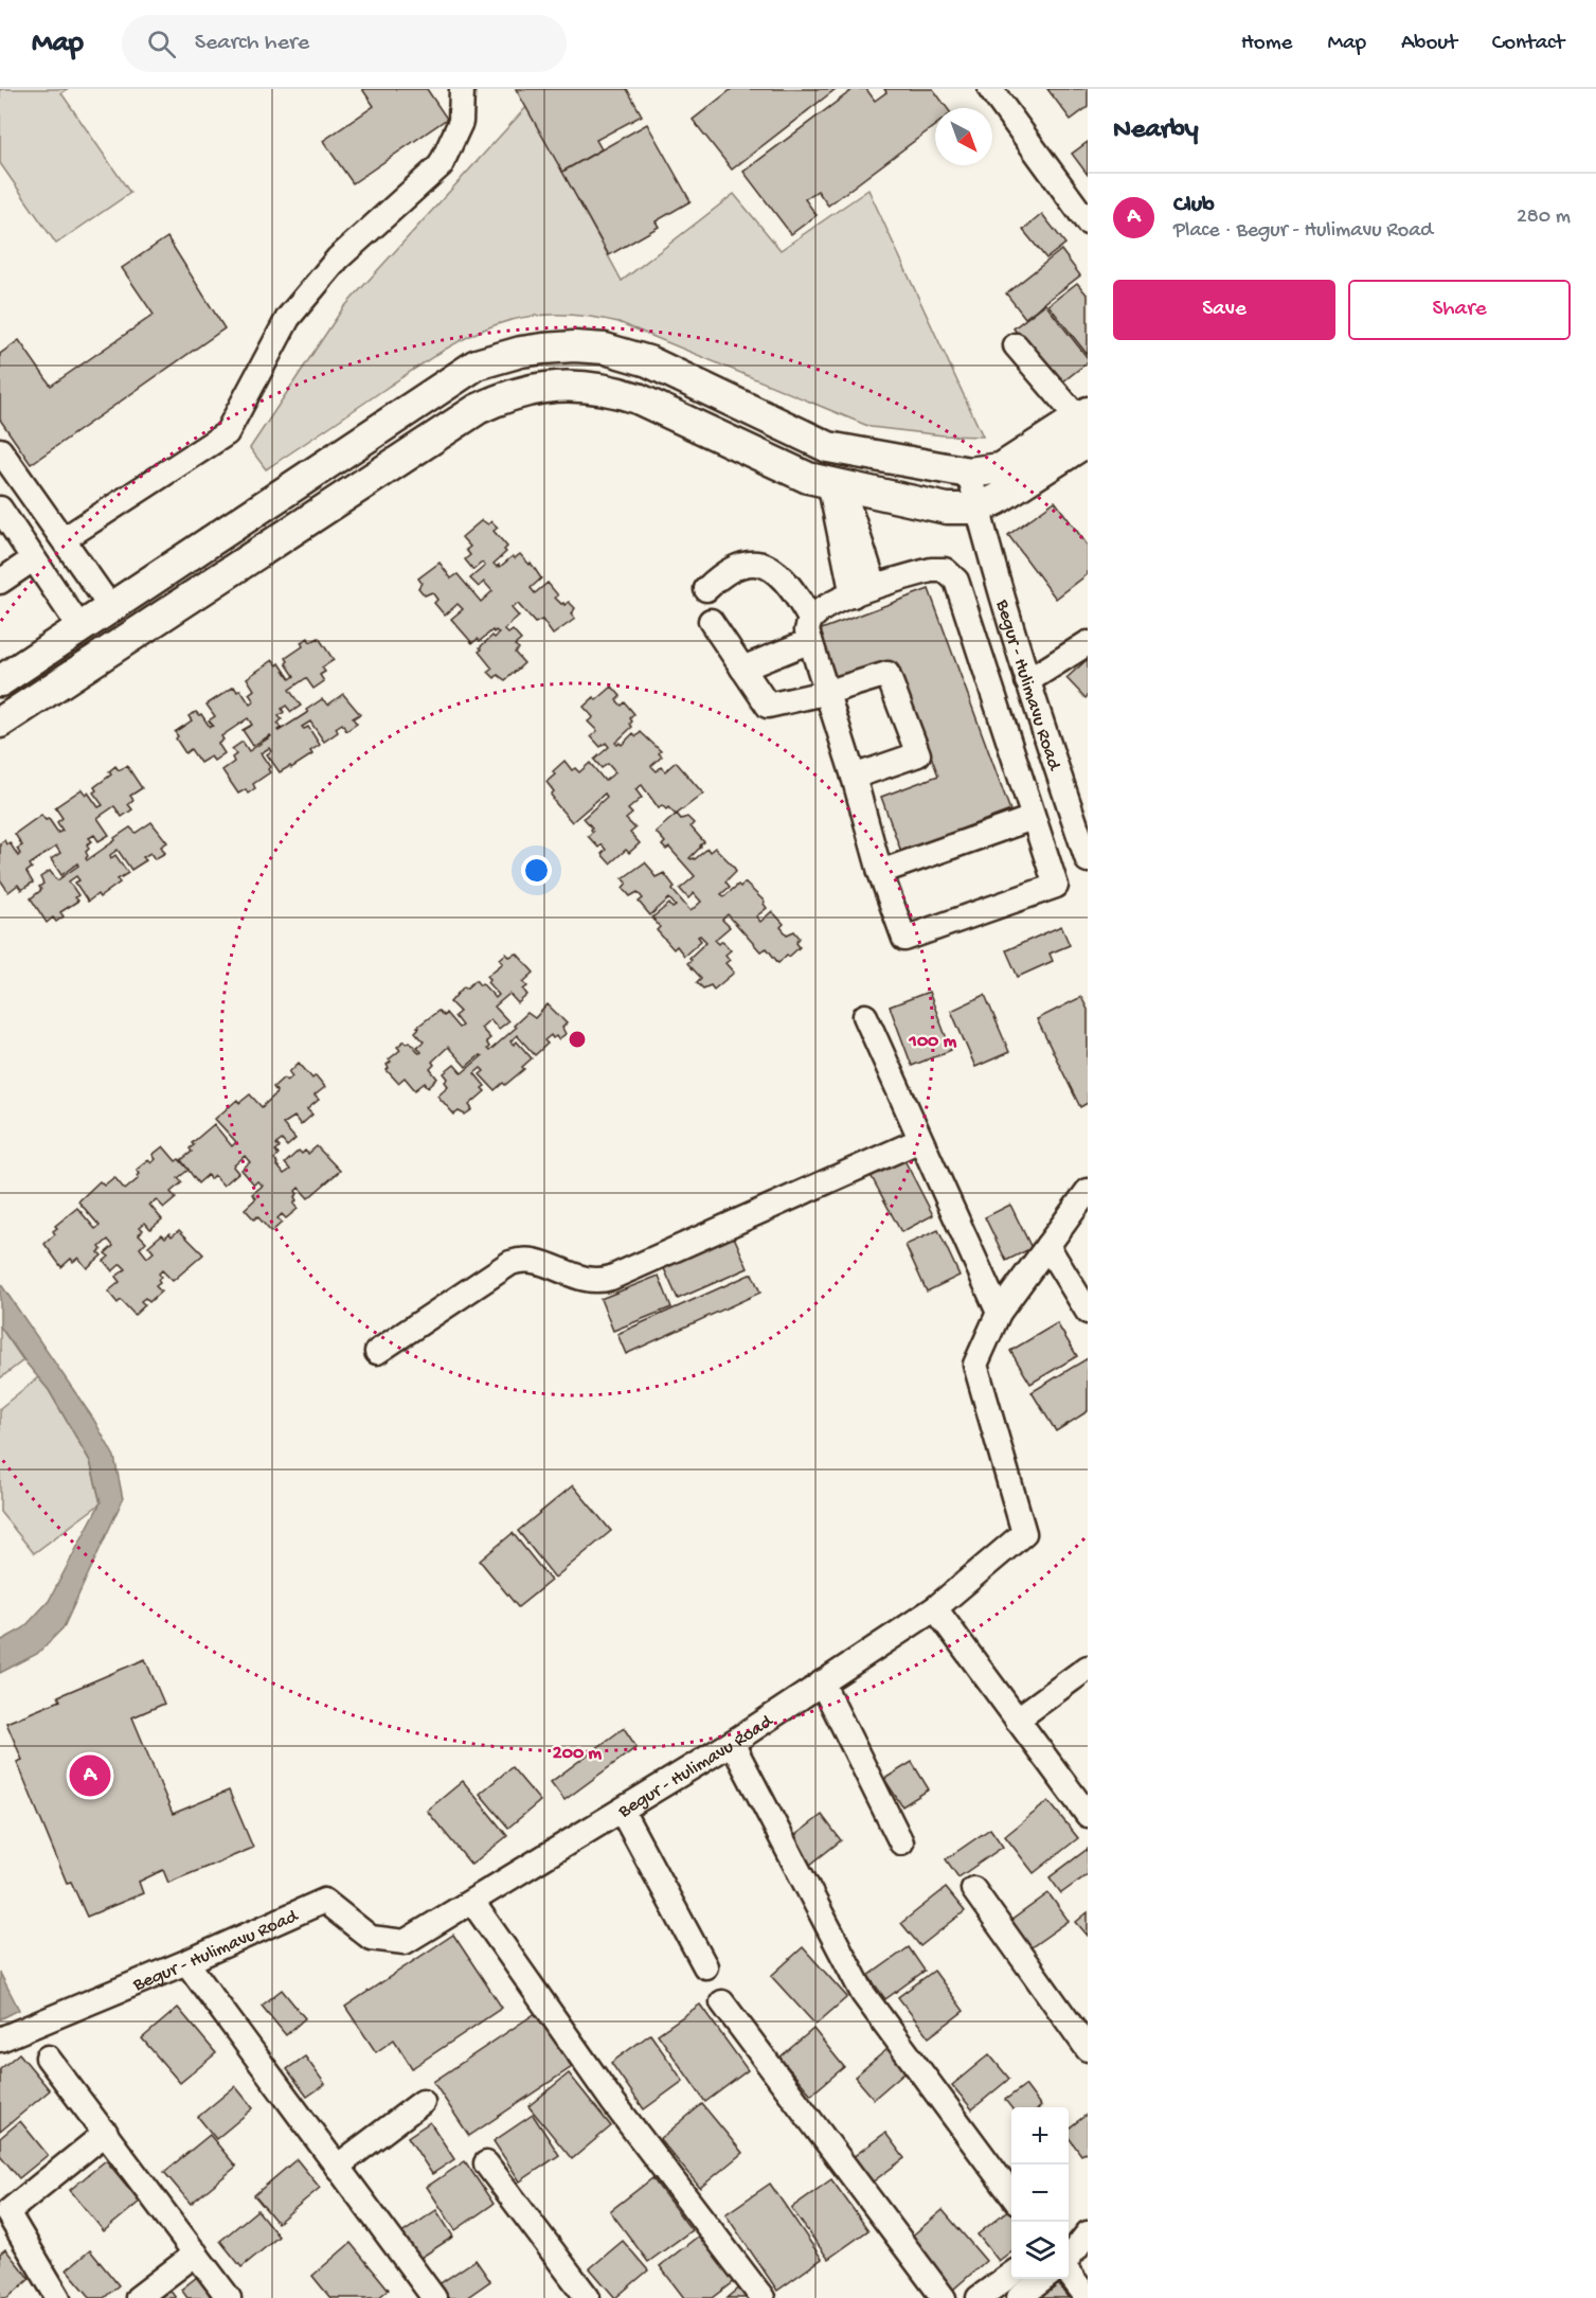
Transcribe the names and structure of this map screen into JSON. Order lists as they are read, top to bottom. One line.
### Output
{"streets":{"street":["Begur - Hulimavu Road"]},"north":"bottom right","page":{"header":"Map","search":"Search here","nav":["Home","Map","About","Contact"],"heading":"Nearby","list":[{"mark":"A","name":"Club","note":"Place · Begur - Hulimavu Road","value":"280 m"}],"buttons":["Save","Share"],"pins":"A","map_buttons":["+","−"]},"rings":["100 m","200 m"]}
